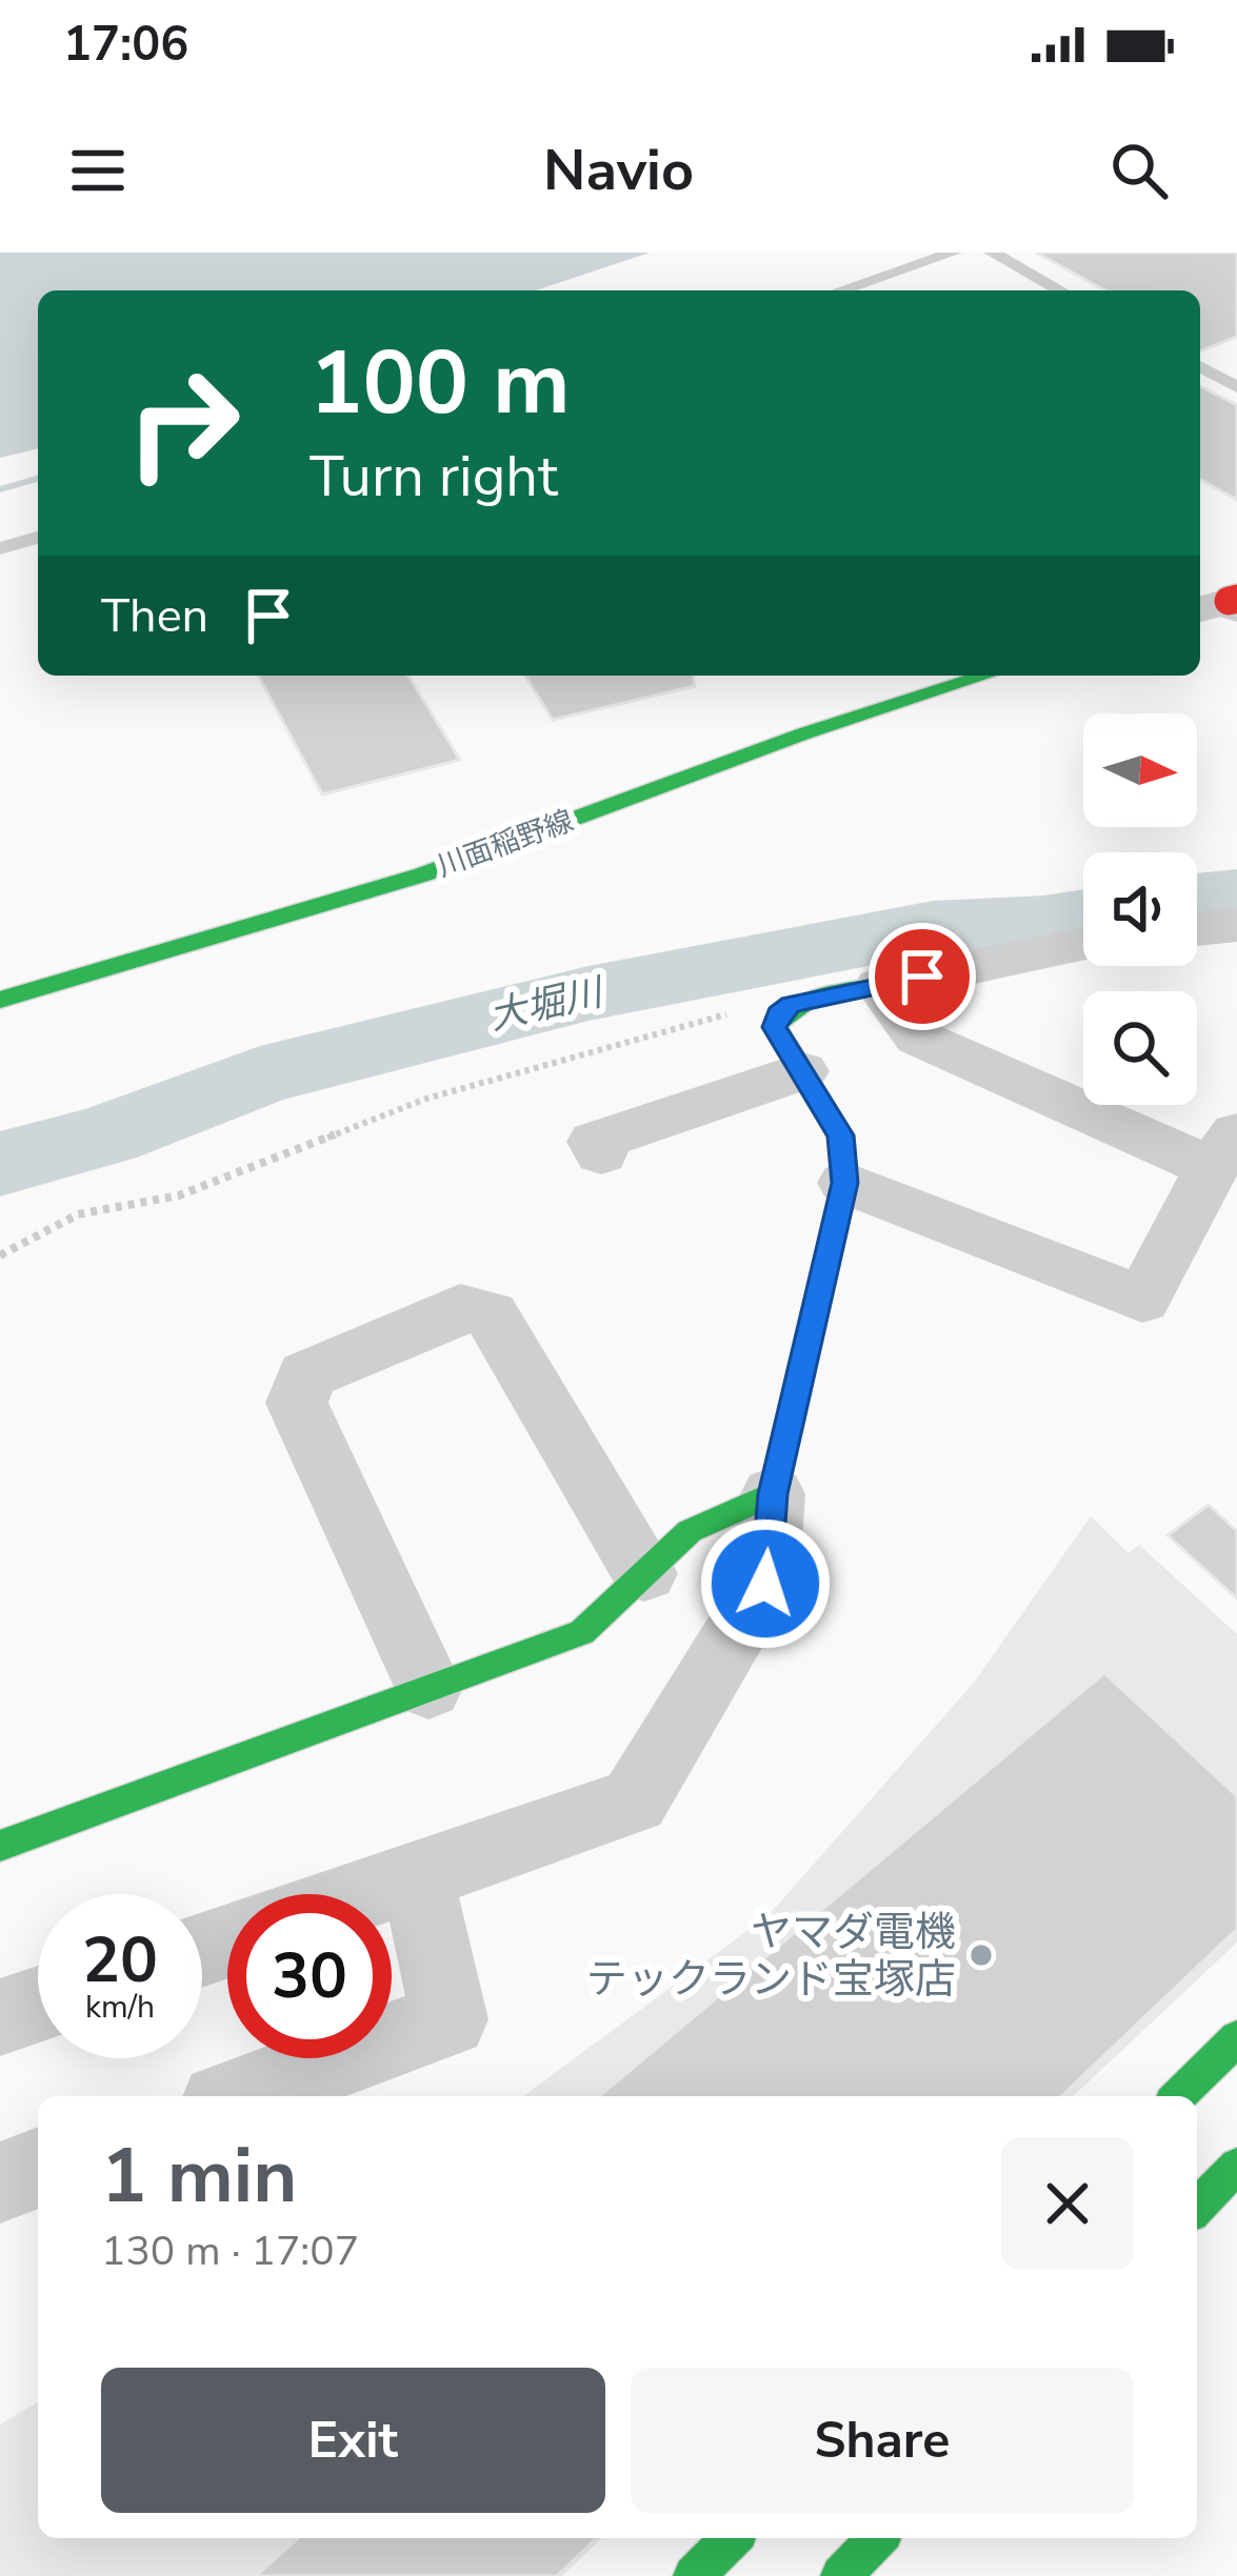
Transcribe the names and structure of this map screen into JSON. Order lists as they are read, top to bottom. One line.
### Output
{"streets":{"street":["川面稲野線"]},"water":["大堀川"],"places":["ヤマダ電機 テックランド宝塚店"],"north":"right","page":{"status":"17:06","header":"Navio","turn":["100 m","Turn right"],"then":"Then","speed":"20 km/h","limit":"30","heading":["1 min","130 m · 17:07"],"buttons":["Exit","Share"]}}
